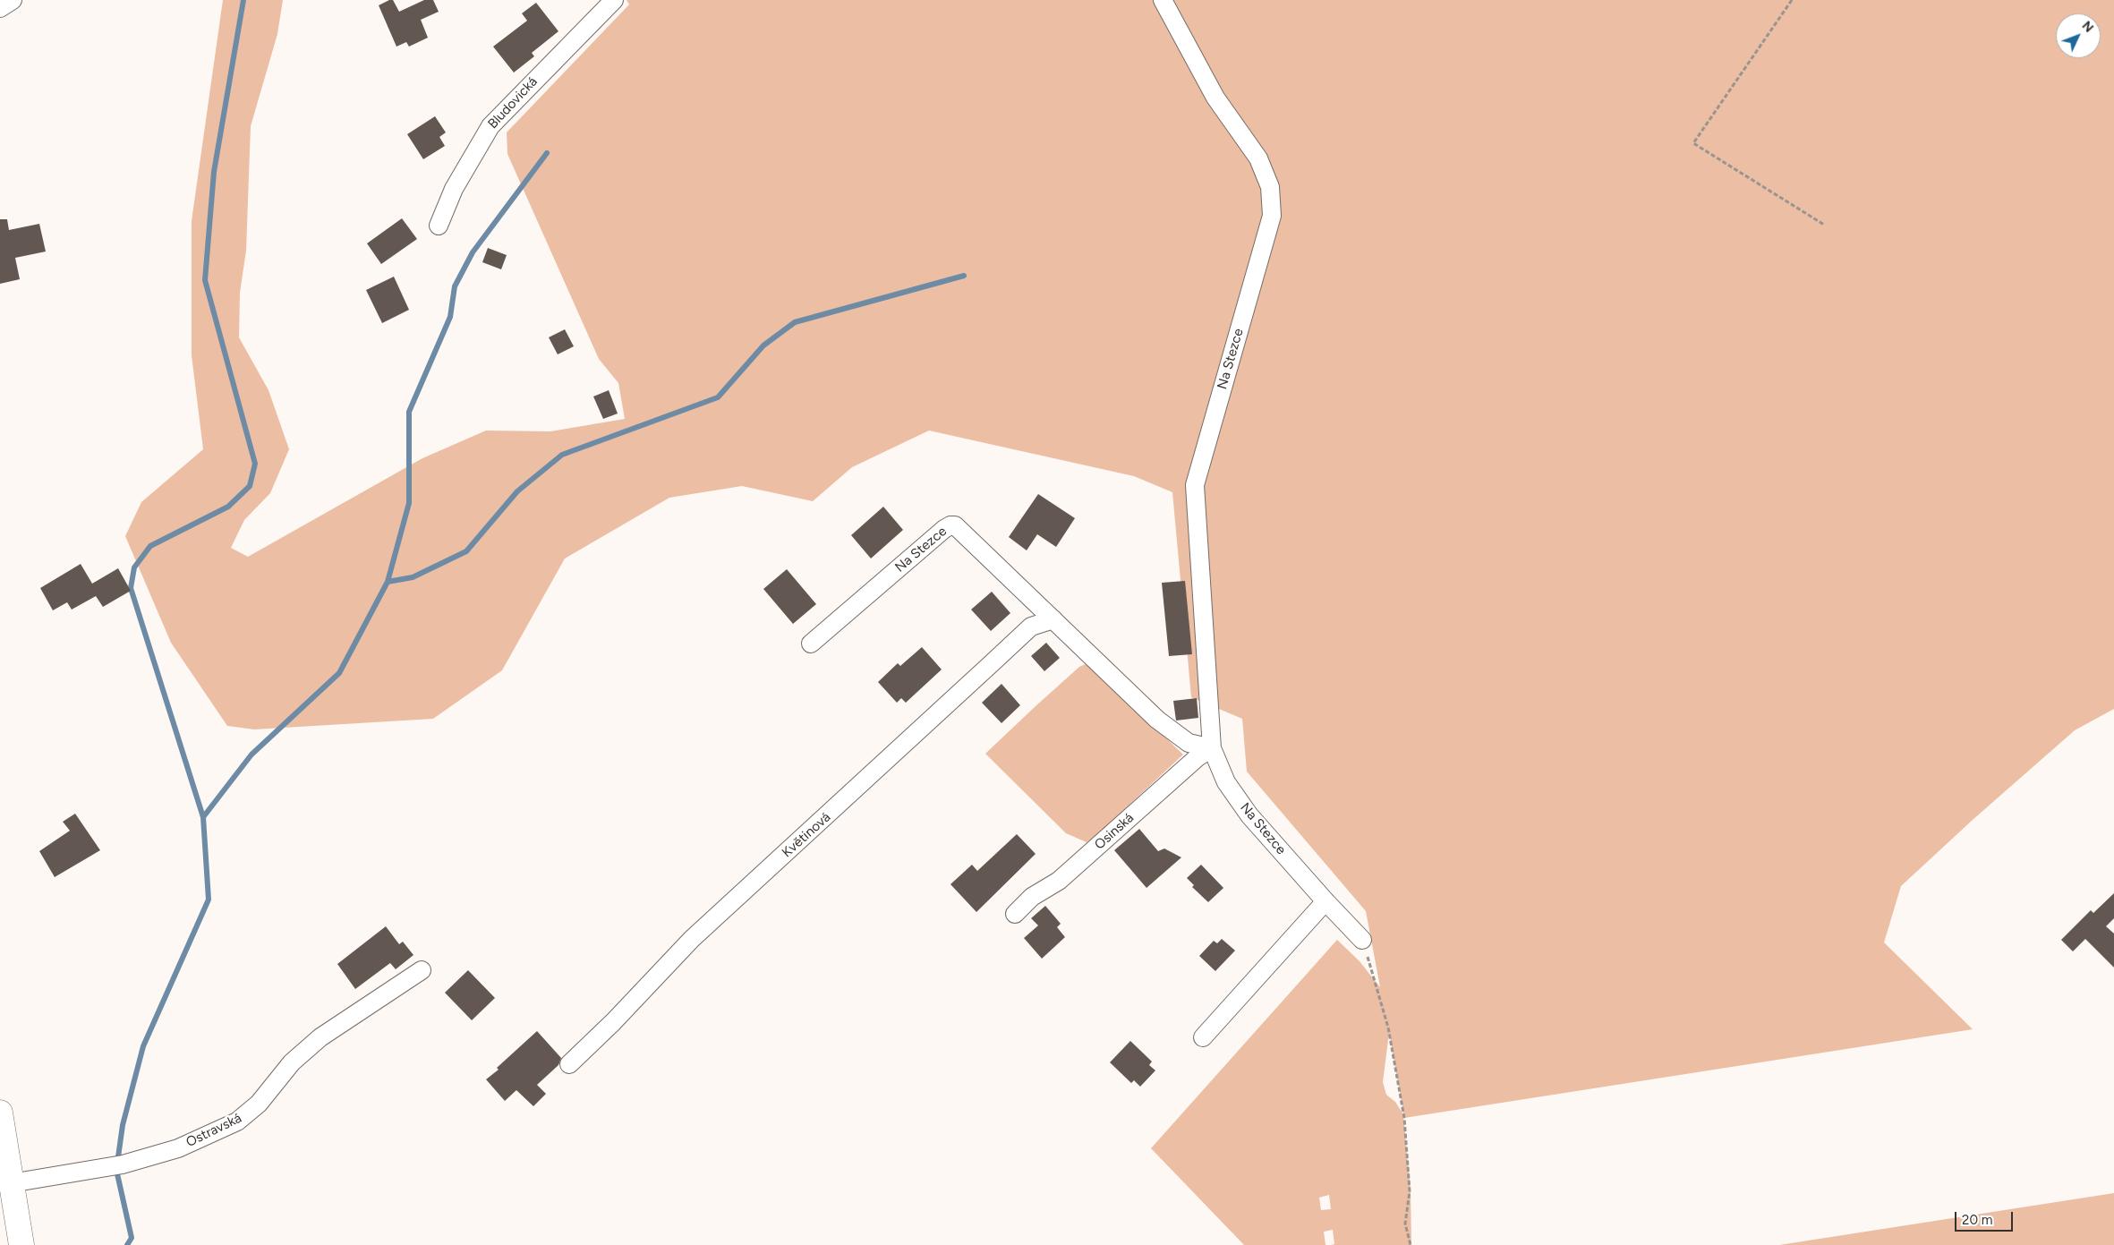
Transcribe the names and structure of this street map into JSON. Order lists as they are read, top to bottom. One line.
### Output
{"streets":{"street":["Bludovická","Na Stezce","Osinská","Květinová","Ostravská"]},"crossings":[["Na Stezce","Osinská"],["Na Stezce","Květinová"]],"scale_bar":"20 m","north":"top right"}
